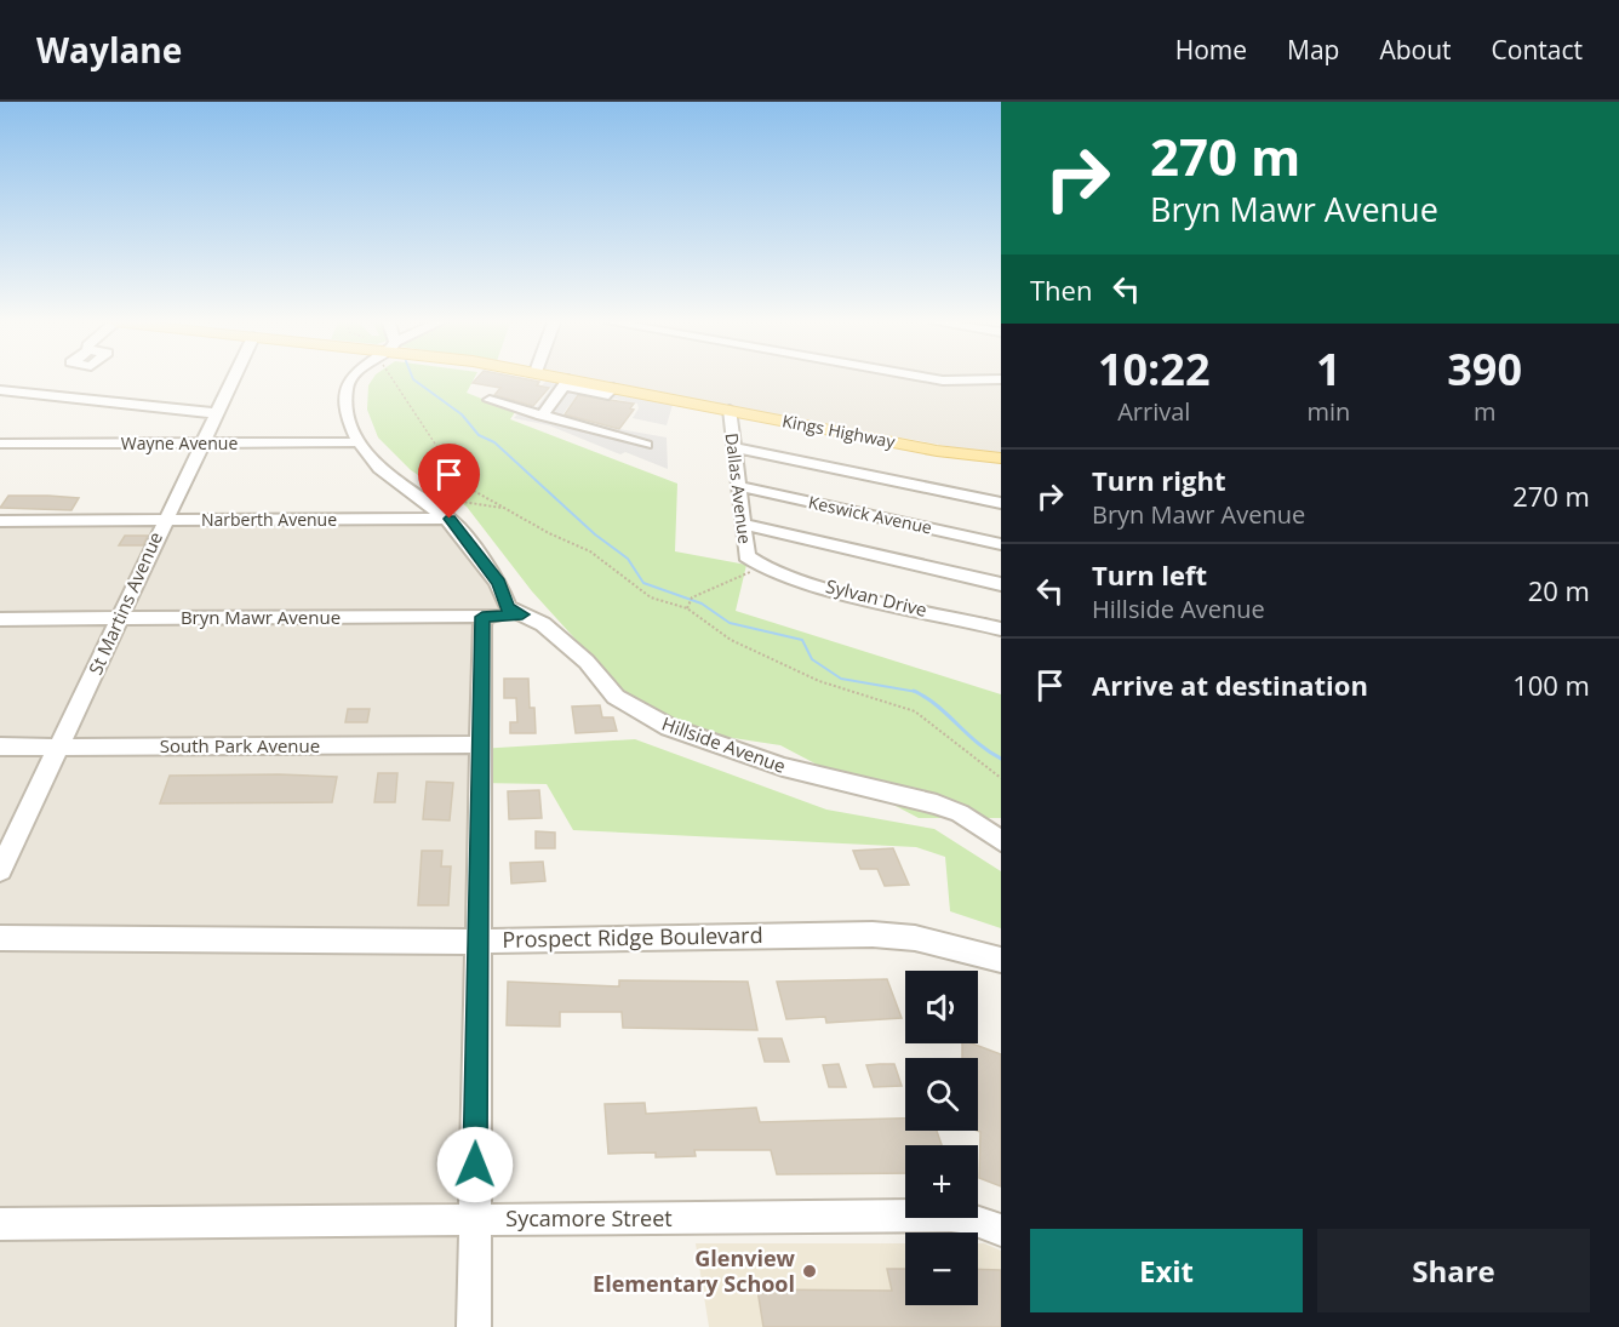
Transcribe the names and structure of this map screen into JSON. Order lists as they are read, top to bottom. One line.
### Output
{"streets":{"main road":["Kings Highway"],"street":["Wayne Avenue","Dallas Avenue","Keswick Avenue","Narberth Avenue","Sylvan Drive","St Martins Avenue","Bryn Mawr Avenue","Hillside Avenue","South Park Avenue","Prospect Ridge Boulevard","Sycamore Street"]},"crossings":[["Kings Highway","Dallas Avenue"],["Wayne Avenue","St Martins Avenue"],["Wayne Avenue","Hillside Avenue"],["Dallas Avenue","Keswick Avenue"],["Dallas Avenue","Sylvan Drive"],["Narberth Avenue","St Martins Avenue"],["Narberth Avenue","Hillside Avenue"],["St Martins Avenue","Bryn Mawr Avenue"],["St Martins Avenue","South Park Avenue"],["Bryn Mawr Avenue","Hillside Avenue"]],"places":["Glenview Elementary School"],"page":{"header":"Waylane","nav":["Home","Map","About","Contact"],"turn":["270 m","Bryn Mawr Avenue"],"then":"Then","eta":["10:22","Arrival","1","min","390","m"],"list":[{"name":"Turn right","note":"Bryn Mawr Avenue","value":"270 m"},{"name":"Turn left","note":"Hillside Avenue","value":"20 m"},{"name":"Arrive at destination","value":"100 m"}],"map_buttons":["+","−"],"buttons":["Exit","Share"]}}
